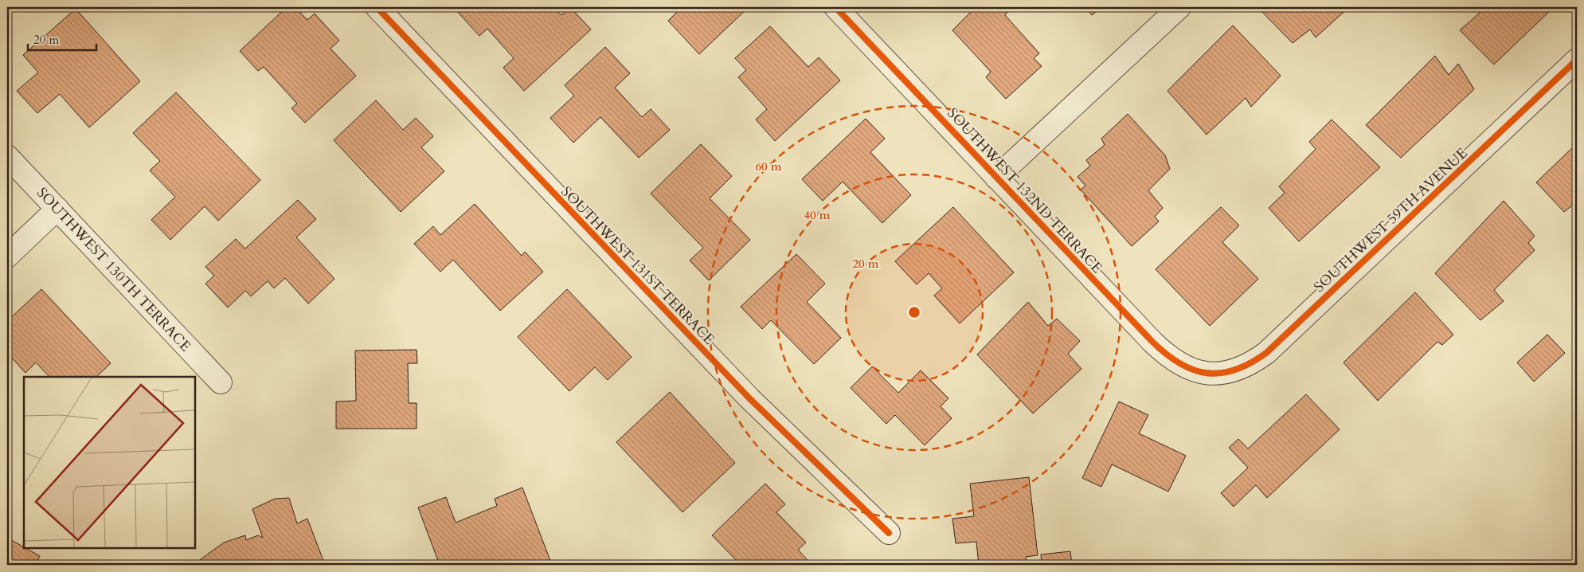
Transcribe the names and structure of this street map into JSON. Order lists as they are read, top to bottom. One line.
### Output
{"streets":{"street":["SOUTHWEST 132ND TERRACE","SOUTHWEST 59TH AVENUE","SOUTHWEST 131ST TERRACE","SOUTHWEST 130TH TERRACE"]},"crossings":[["SOUTHWEST 132ND TERRACE","SOUTHWEST 59TH AVENUE"]],"scale_bar":"20 m","rings":["60 m","40 m","20 m"]}
